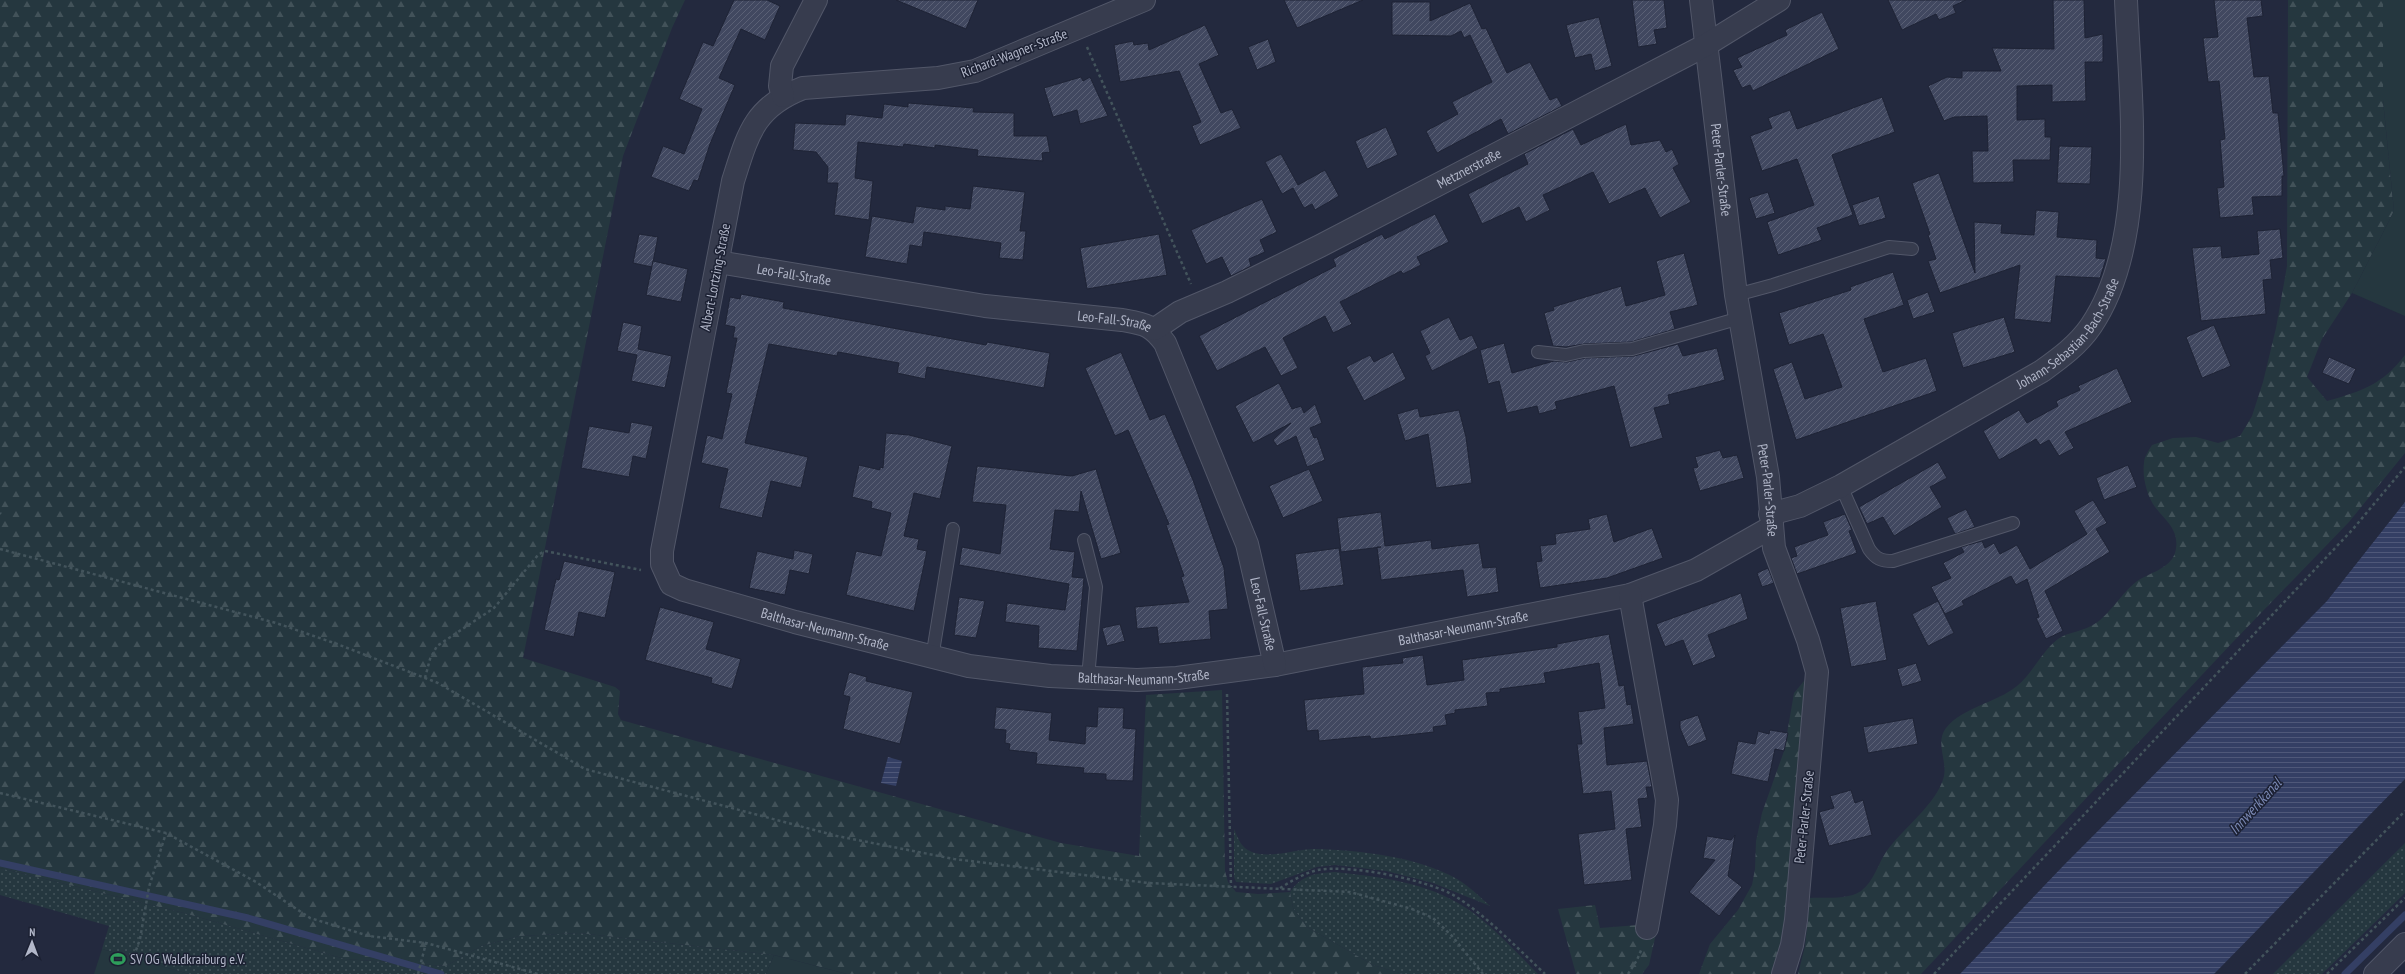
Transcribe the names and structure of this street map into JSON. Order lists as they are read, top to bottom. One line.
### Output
{"streets":{"street":["Richard-Wagner-Straße","Metznerstraße","Peter-Parler-Straße","Leo-Fall-Straße","Albert-Lortzing-Straße","Johann-Sebastian-Bach-Straße","Balthasar-Neumann-Straße"]},"crossings":[["Richard-Wagner-Straße","Albert-Lortzing-Straße"],["Metznerstraße","Peter-Parler-Straße"],["Metznerstraße","Leo-Fall-Straße"],["Peter-Parler-Straße","Johann-Sebastian-Bach-Straße"],["Peter-Parler-Straße","Balthasar-Neumann-Straße"],["Leo-Fall-Straße","Albert-Lortzing-Straße"],["Leo-Fall-Straße","Balthasar-Neumann-Straße"],["Albert-Lortzing-Straße","Balthasar-Neumann-Straße"],["Johann-Sebastian-Bach-Straße","Balthasar-Neumann-Straße"]],"water":["Innwerkkanal"],"places":{"sports":["SV OG Waldkraiburg e.V."]},"north":"top"}
